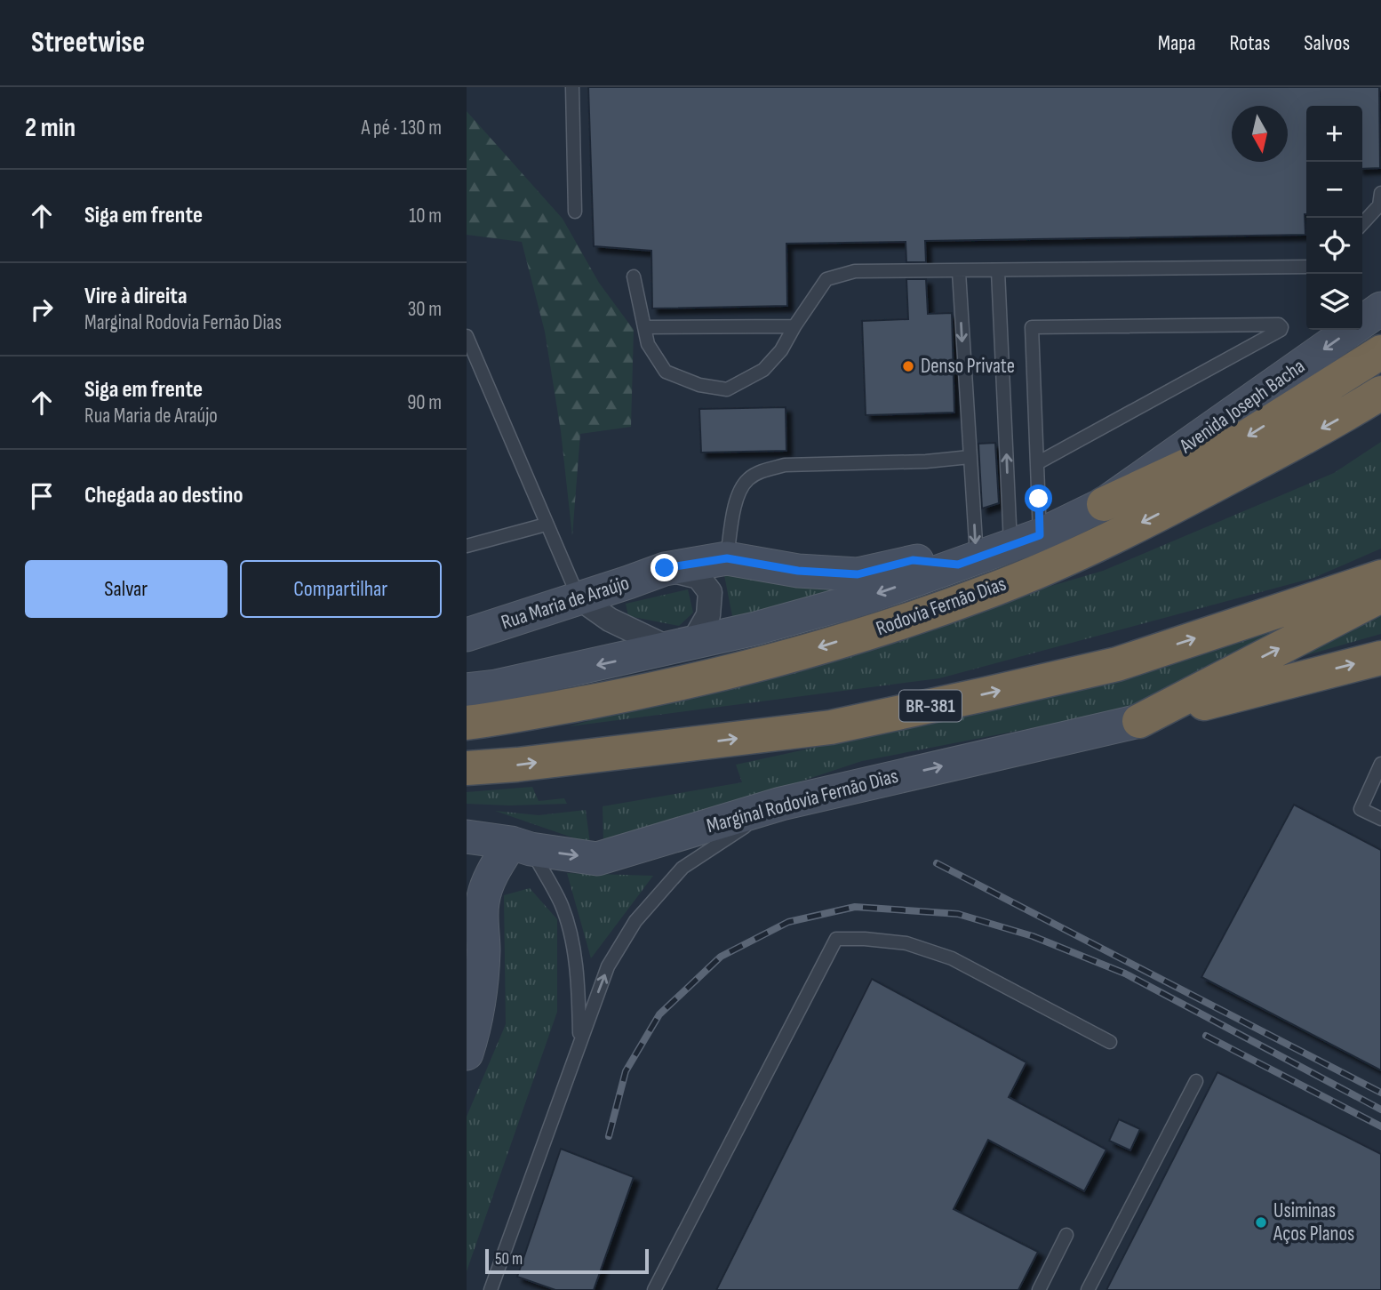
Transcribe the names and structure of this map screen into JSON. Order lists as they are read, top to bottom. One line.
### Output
{"streets":{"highway":["Rodovia Fernão Dias","BR-381"],"main road":["Avenida Joseph Bacha","Rua Maria de Araújo","Marginal Rodovia Fernão Dias"]},"one_way":["Avenida Joseph Bacha"],"places":["Denso Private","Usiminas Aços Planos"],"scale_bar":"50 m","north":"bottom","page":{"header":"Streetwise","nav":["Mapa","Rotas","Salvos"],"heading":["2 min","A pé · 130 m"],"map_buttons":["+","−"],"list":[["Siga em frente","10 m"],["Vire à direita","Marginal Rodovia Fernão Dias","30 m"],["Siga em frente","Rua Maria de Araújo","90 m"],"Chegada ao destino"],"buttons":["Salvar","Compartilhar"],"scale":"50 m"}}
